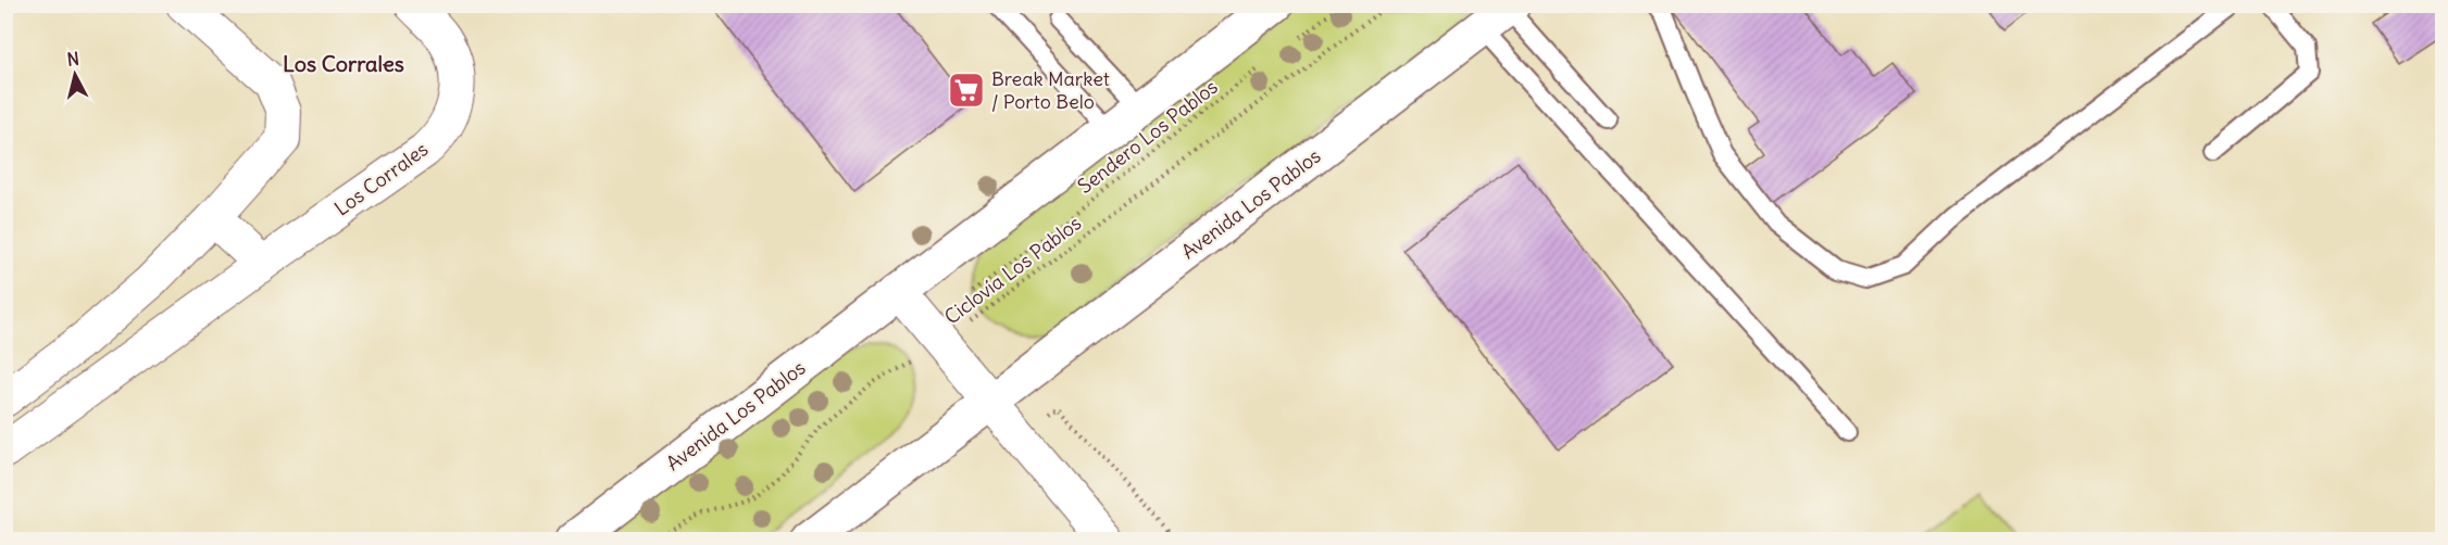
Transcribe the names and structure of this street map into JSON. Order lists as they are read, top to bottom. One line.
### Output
{"streets":{"main road":["Avenida Los Pablos"],"street":["Los Corrales"],"path":["Sendero Los Pablos","Ciclovía Los Pablos"]},"districts":["Los Corrales"],"places":{"supermarket":["Break Market / Porto Belo"]},"north":"top"}
